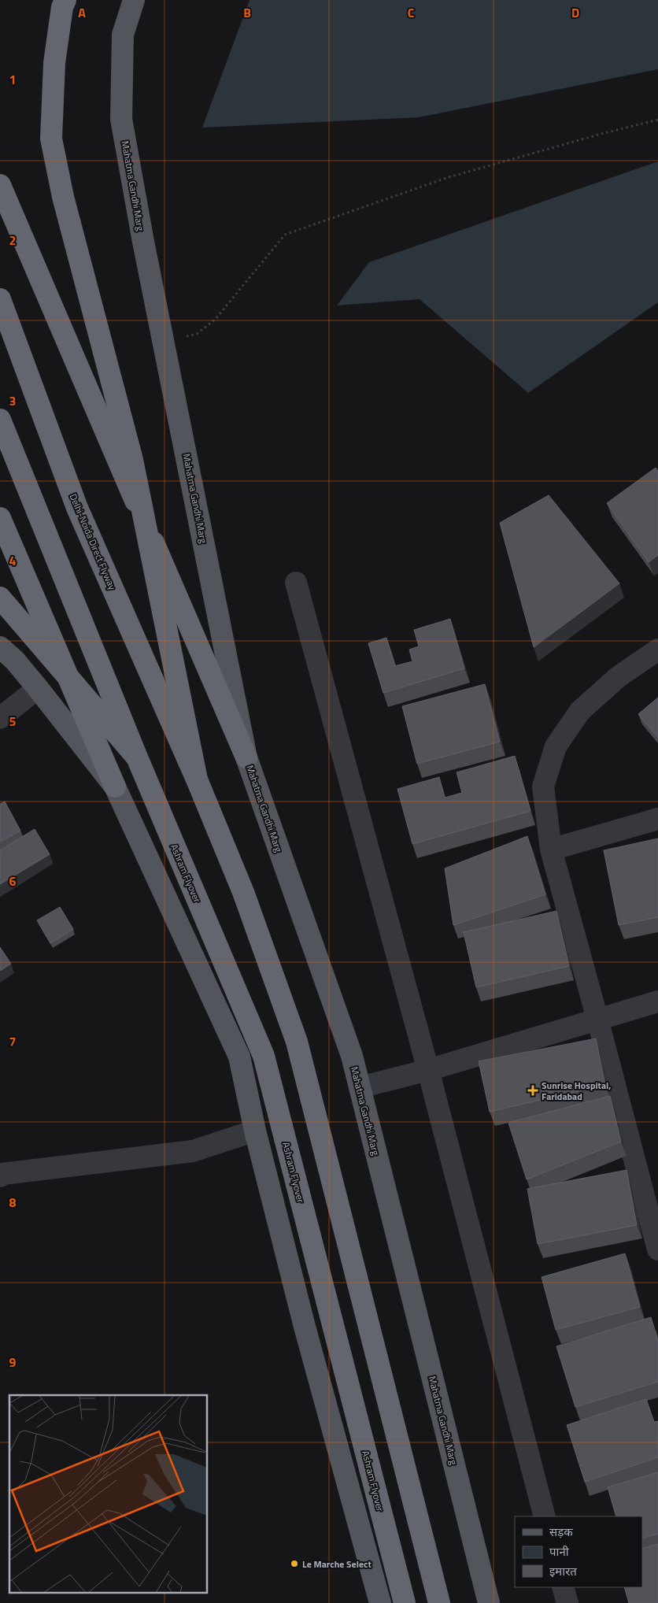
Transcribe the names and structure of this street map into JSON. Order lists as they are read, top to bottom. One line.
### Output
{"streets":{"highway":["Delhi-Noida Direct Flyway","Ashram Flyover"],"main road":["Mahatma Gandhi Marg"]},"places":{"health":["Sunrise Hospital, Faridabad"],"other":["Le Marche Select"]},"legend":["सड़क","पानी","इमारत"],"grid":{"columns":["A","B","C","D"],"rows":["1","2","3","4","5","6","7","8","9"]}}
